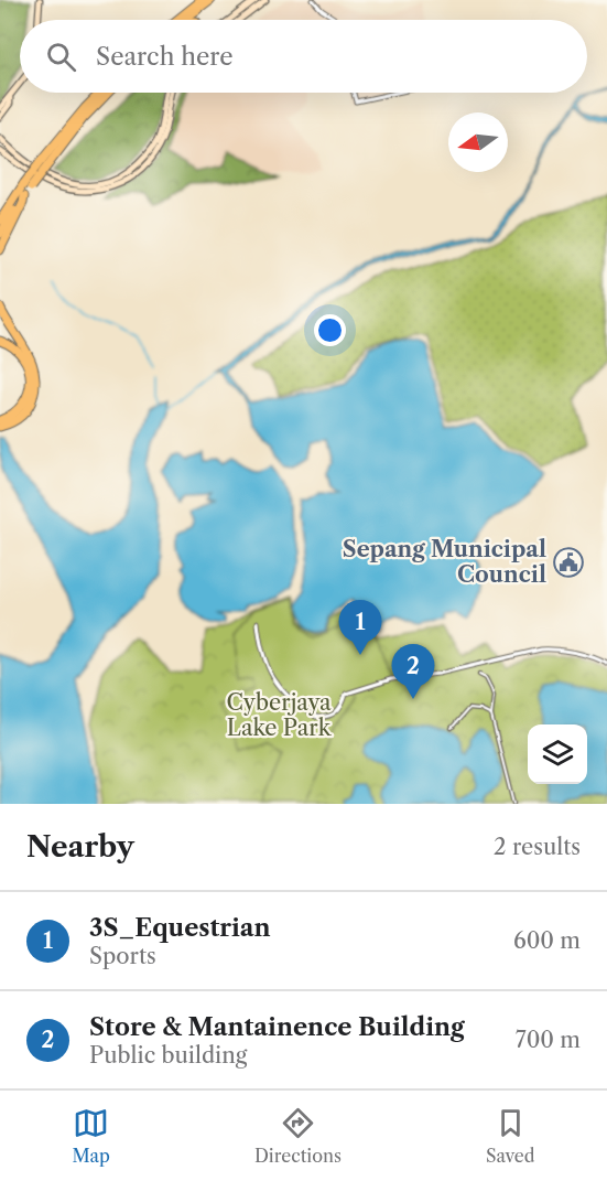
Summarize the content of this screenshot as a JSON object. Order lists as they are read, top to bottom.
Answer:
{
  "parks": ["Cyberjaya Lake Park"],
  "places": {
    "public building": ["Sepang Municipal Council"]
  },
  "north": "left",
  "page": {
    "search": "Search here",
    "pins": ["1", "2"],
    "heading": ["Nearby", "2 results"],
    "list": [
      {
        "mark": "1",
        "name": "3S_Equestrian",
        "note": "Sports",
        "value": "600 m"
      },
      {
        "mark": "2",
        "name": "Store & Mantainence Building",
        "note": "Public building",
        "value": "700 m"
      }
    ],
    "nav": ["Map", "Directions", "Saved"]
  }
}
